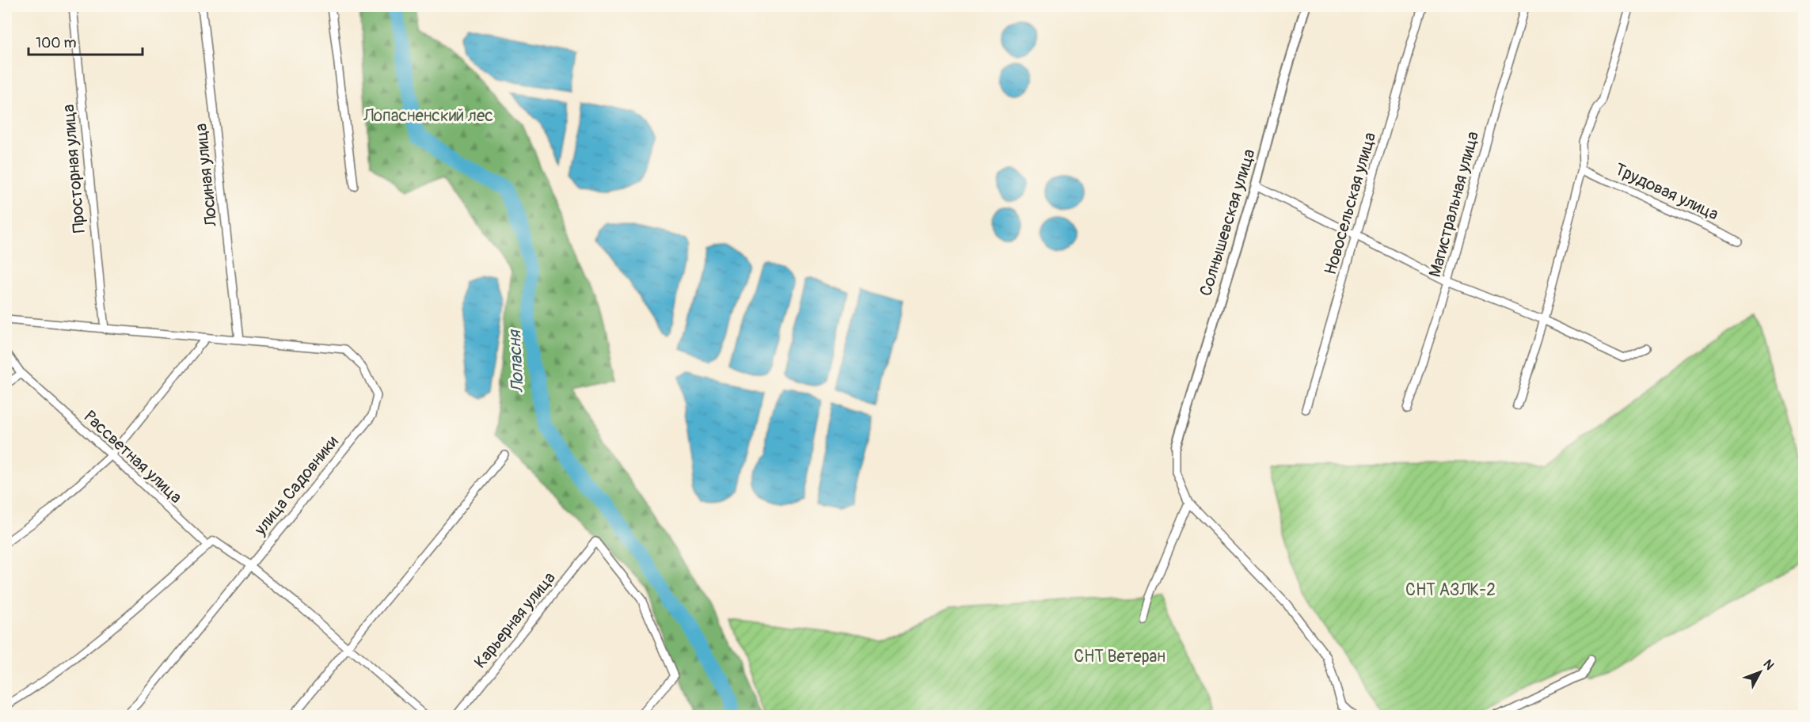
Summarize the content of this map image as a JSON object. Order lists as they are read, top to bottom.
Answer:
{
  "streets": {
    "street": [
      "Просторная улица",
      "Лосиная улица",
      "Трудовая улица",
      "Новосельская улица",
      "Магистральная улица",
      "Солнышевская улица",
      "Рассветная улица",
      "улица Садовники",
      "Карьерная улица"
    ]
  },
  "crossings": [
    ["Просторная улица", "улица Садовники"],
    ["Лосиная улица", "улица Садовники"]
  ],
  "water": ["Лопасня"],
  "parks": ["Лопасненский лес", "СНТ АЗЛК-2", "СНТ Ветеран"],
  "scale_bar": "100 m",
  "north": "top right"
}
